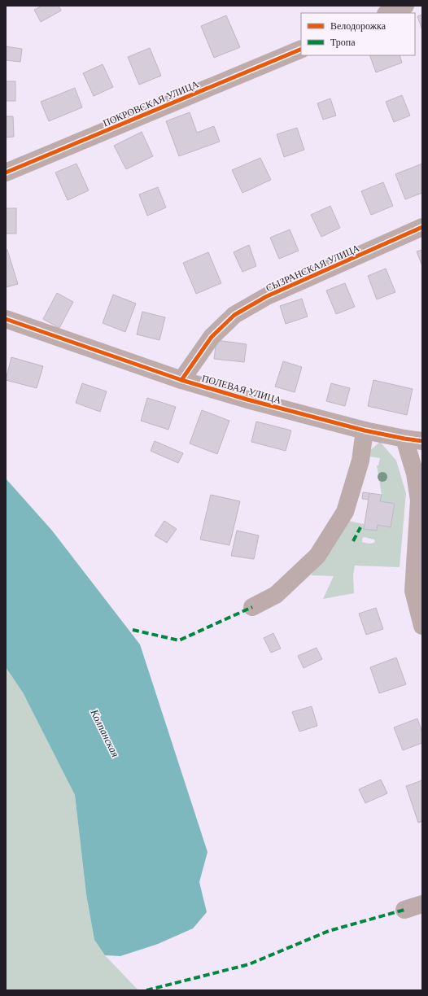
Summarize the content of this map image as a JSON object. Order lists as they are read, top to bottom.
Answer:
{
  "streets": {
    "street": ["ПОКРОВСКАЯ УЛИЦА", "СЫЗРАНСКАЯ УЛИЦА", "ПОЛЕВАЯ УЛИЦА"]
  },
  "crossings": [
    ["СЫЗРАНСКАЯ УЛИЦА", "ПОЛЕВАЯ УЛИЦА"]
  ],
  "water": ["Колпанская"],
  "legend": ["Велодорожка", "Тропа"]
}
